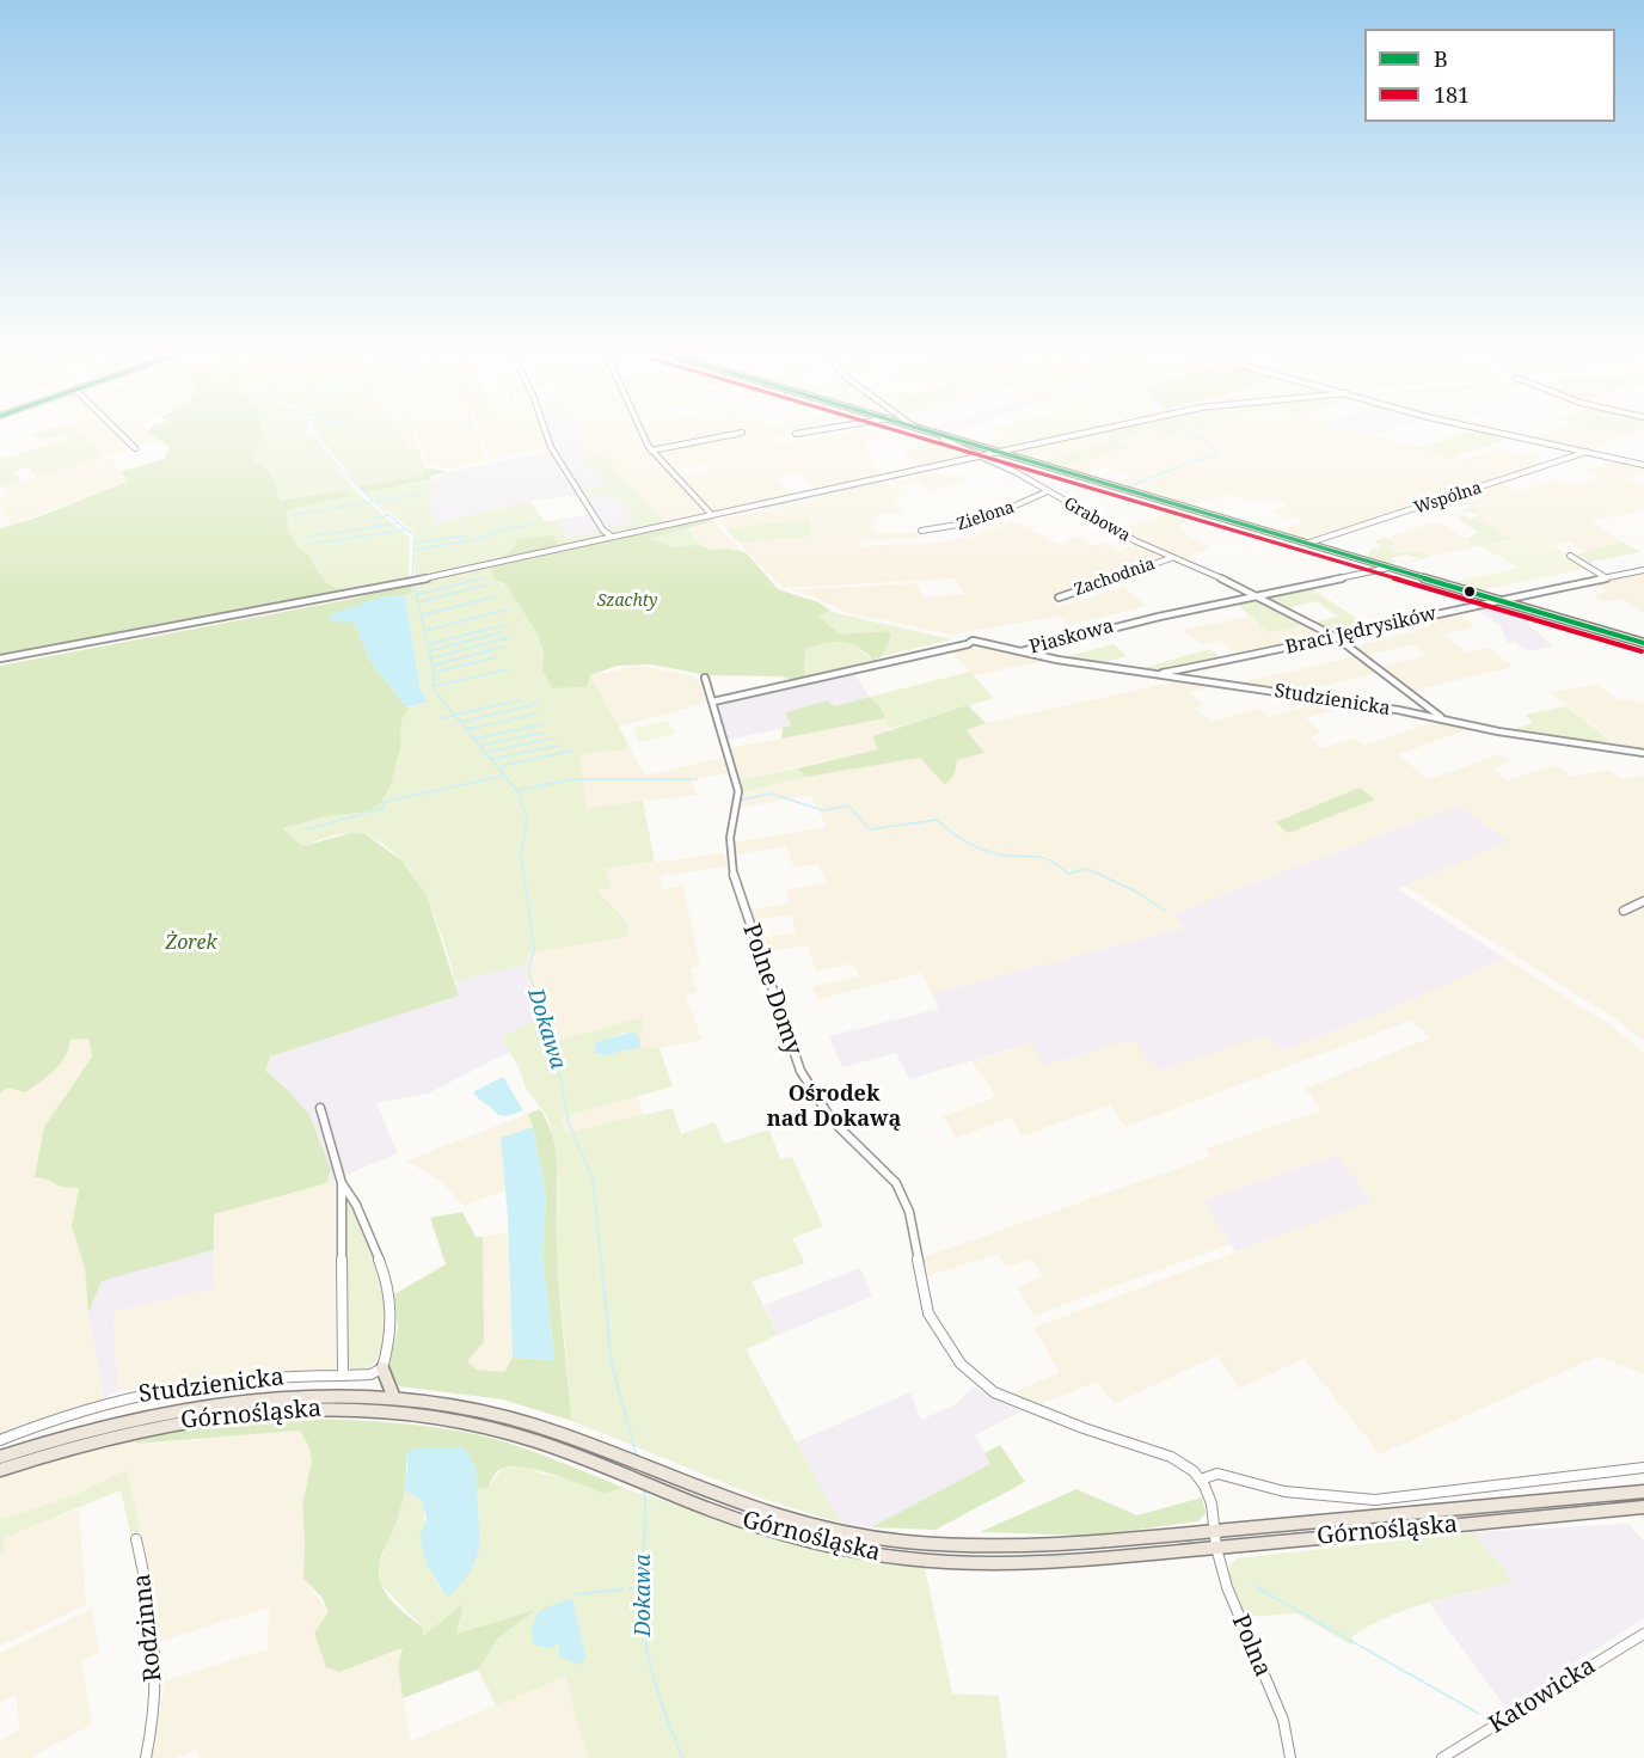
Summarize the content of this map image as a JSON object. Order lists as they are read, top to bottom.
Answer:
{
  "streets": {
    "main road": ["Górnośląska"],
    "street": [
      "Wspólna",
      "Zielona",
      "Grabowa",
      "Zachodnia",
      "Braci Jędrysików",
      "Piaskowa",
      "Studzienicka",
      "Polne Domy",
      "Rodzinna",
      "Polna",
      "Katowicka"
    ]
  },
  "crossings": [
    ["Zielona", "Grabowa"],
    ["Grabowa", "Zachodnia"],
    ["Grabowa", "Braci Jędrysików"],
    ["Grabowa", "Piaskowa"],
    ["Grabowa", "Studzienicka"],
    ["Braci Jędrysików", "Studzienicka"],
    ["Piaskowa", "Studzienicka"],
    ["Piaskowa", "Polne Domy"],
    ["Górnośląska", "Polna"]
  ],
  "districts": ["Ośrodek nad Dokawą"],
  "water": ["Dokawa"],
  "parks": ["Szachty", "Żorek"],
  "lines": ["transit line B", "transit line 181"],
  "legend": ["B", "181"]
}
